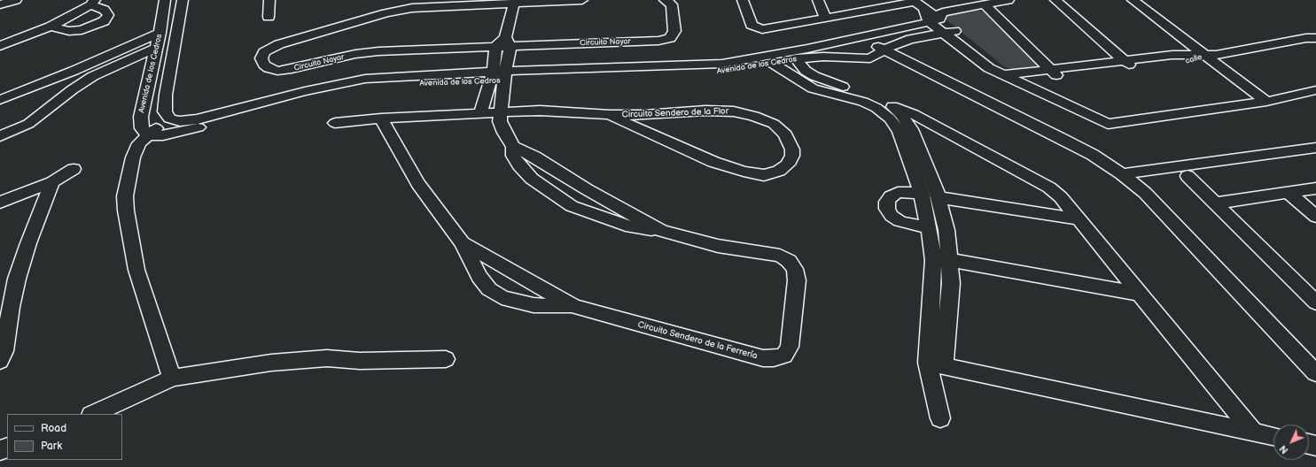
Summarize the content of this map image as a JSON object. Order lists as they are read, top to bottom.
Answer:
{
  "streets": {
    "street": [
      "Circuito Nayar",
      "calle",
      "Avenida de los Cedros",
      "Circuito Sendero de la Flor",
      "Circuito Sendero de la Ferrería"
    ]
  },
  "crossings": [
    ["Circuito Nayar", "Circuito Sendero de la Ferrería"],
    ["calle", "Avenida de los Cedros"],
    ["Avenida de los Cedros", "Circuito Sendero de la Ferrería"],
    ["Circuito Sendero de la Flor", "Circuito Sendero de la Ferrería"]
  ],
  "legend": ["Road", "Park"],
  "north": "bottom left"
}
